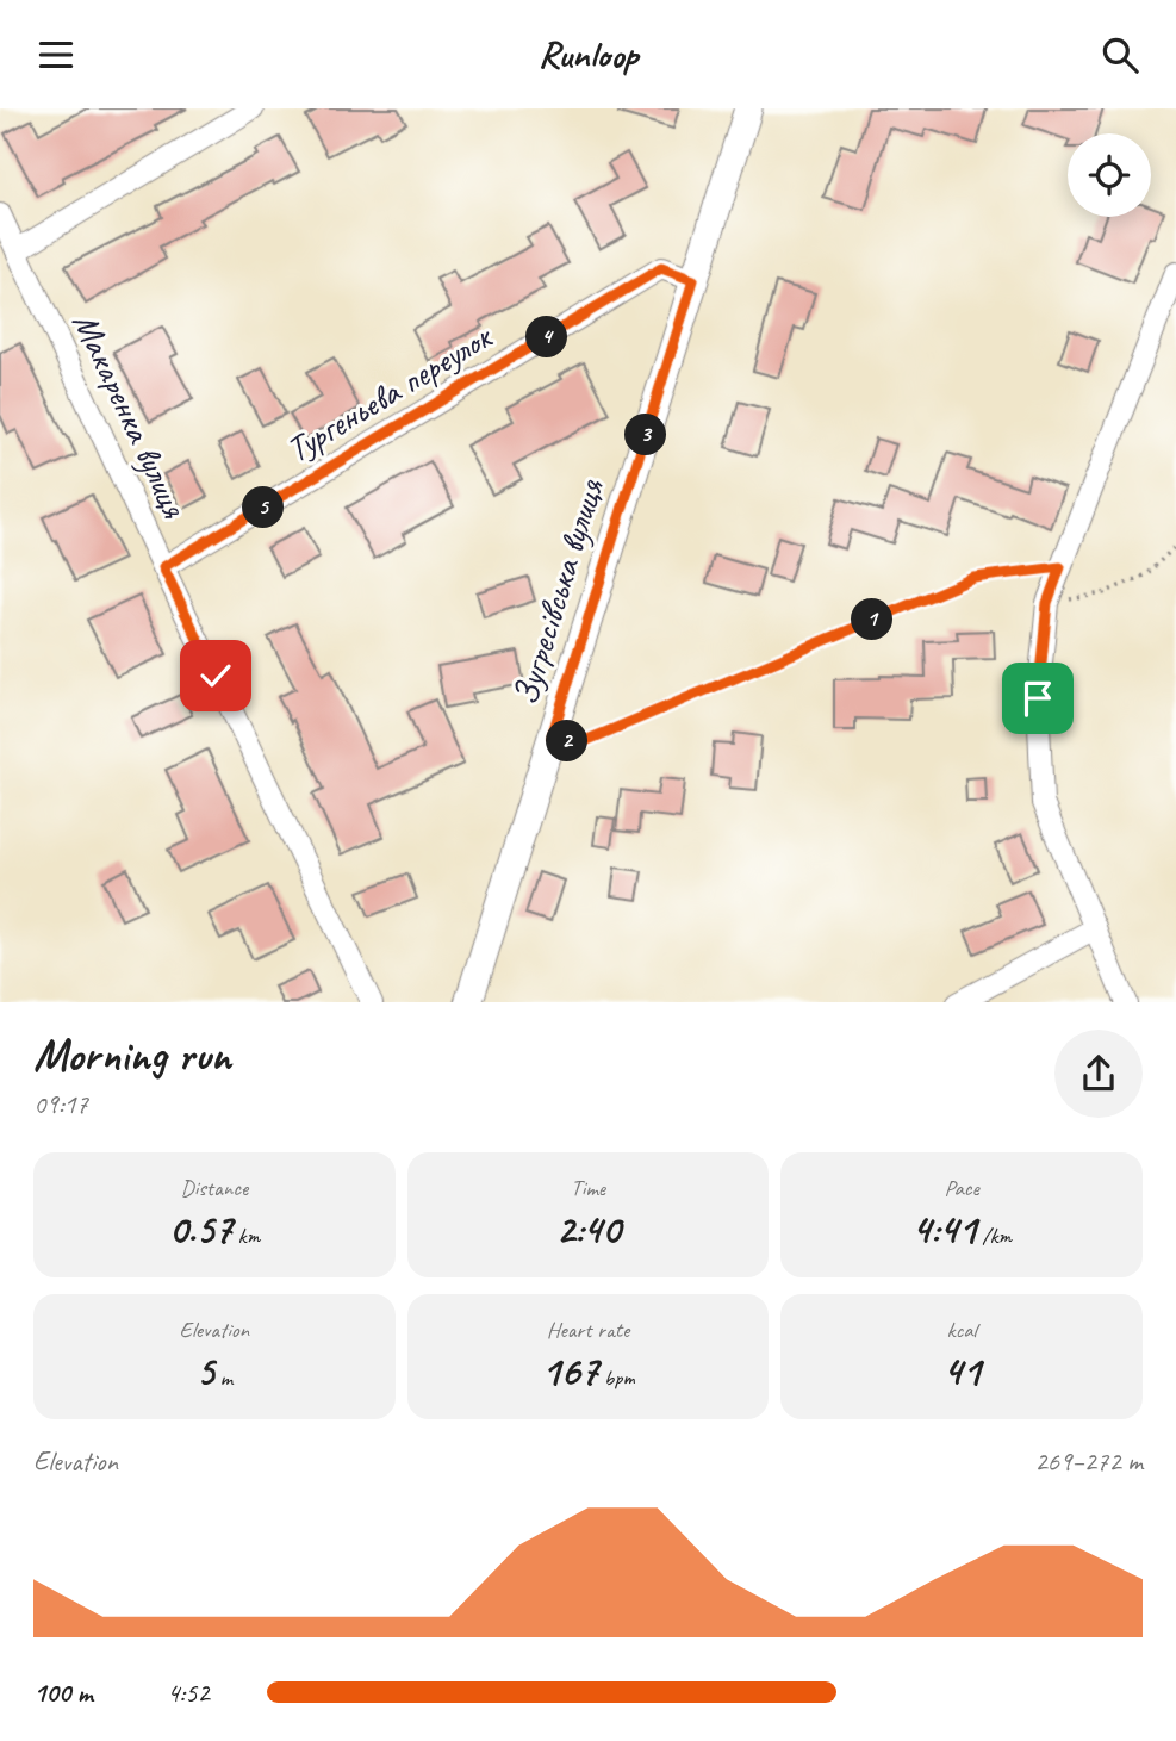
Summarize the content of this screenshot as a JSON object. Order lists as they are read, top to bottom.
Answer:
{
  "streets": {
    "street": ["Тургеньева переулок", "Макаренка вулиця", "Зугресівська вулиця"]
  },
  "crossings": [
    ["Тургеньева переулок", "Макаренка вулиця"],
    ["Тургеньева переулок", "Зугресівська вулиця"]
  ],
  "page": {
    "header": "Runloop",
    "pins": [
      "4",
      "3",
      "5",
      "1",
      "2"
    ],
    "heading": ["Morning run", "09:17"],
    "stats": [
      ["Distance", "0.57 km"],
      ["Time", "2:40"],
      ["Pace", "4:41 /km"],
      ["Elevation", "5 m"],
      ["Heart rate", "167 bpm"],
      ["kcal", "41"]
    ],
    "chart": ["Elevation", "269–272 m"],
    "list": [
      {
        "name": "100 m",
        "note": "4:52"
      }
    ]
  }
}
